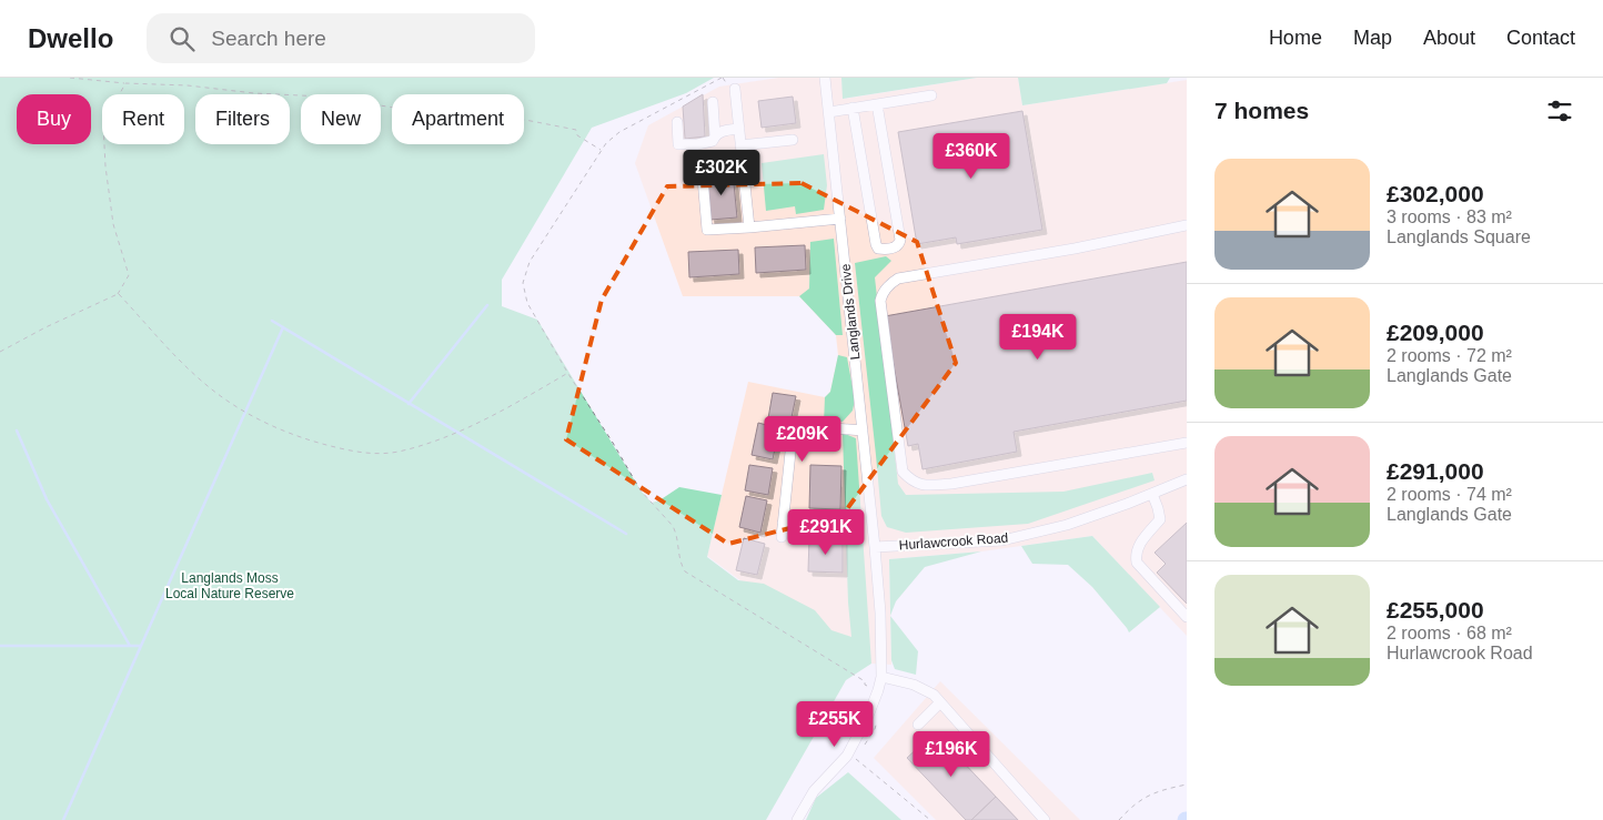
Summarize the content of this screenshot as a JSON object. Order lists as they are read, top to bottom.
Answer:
{
  "streets": {
    "street": ["Langlands Drive", "Hurlawcrook Road"]
  },
  "crossings": [
    ["Langlands Drive", "Hurlawcrook Road"]
  ],
  "parks": ["Langlands Moss Local Nature Reserve"],
  "page": {
    "header": "Dwello",
    "search": "Search here",
    "nav": [
      "Home",
      "Map",
      "About",
      "Contact"
    ],
    "heading": "7 homes",
    "chip": [
      "Buy",
      "Rent",
      "Filters",
      "New",
      "Apartment"
    ],
    "price": [
      "£360K",
      "£302K",
      "£194K",
      "£209K",
      "£291K",
      "£255K",
      "£196K"
    ],
    "list": [
      {
        "name": "£302,000",
        "note": "3 rooms · 83 m² · Langlands Square"
      },
      {
        "name": "£209,000",
        "note": "2 rooms · 72 m² · Langlands Gate"
      },
      {
        "name": "£291,000",
        "note": "2 rooms · 74 m² · Langlands Gate"
      },
      {
        "name": "£255,000",
        "note": "2 rooms · 68 m² · Hurlawcrook Road"
      }
    ]
  }
}
